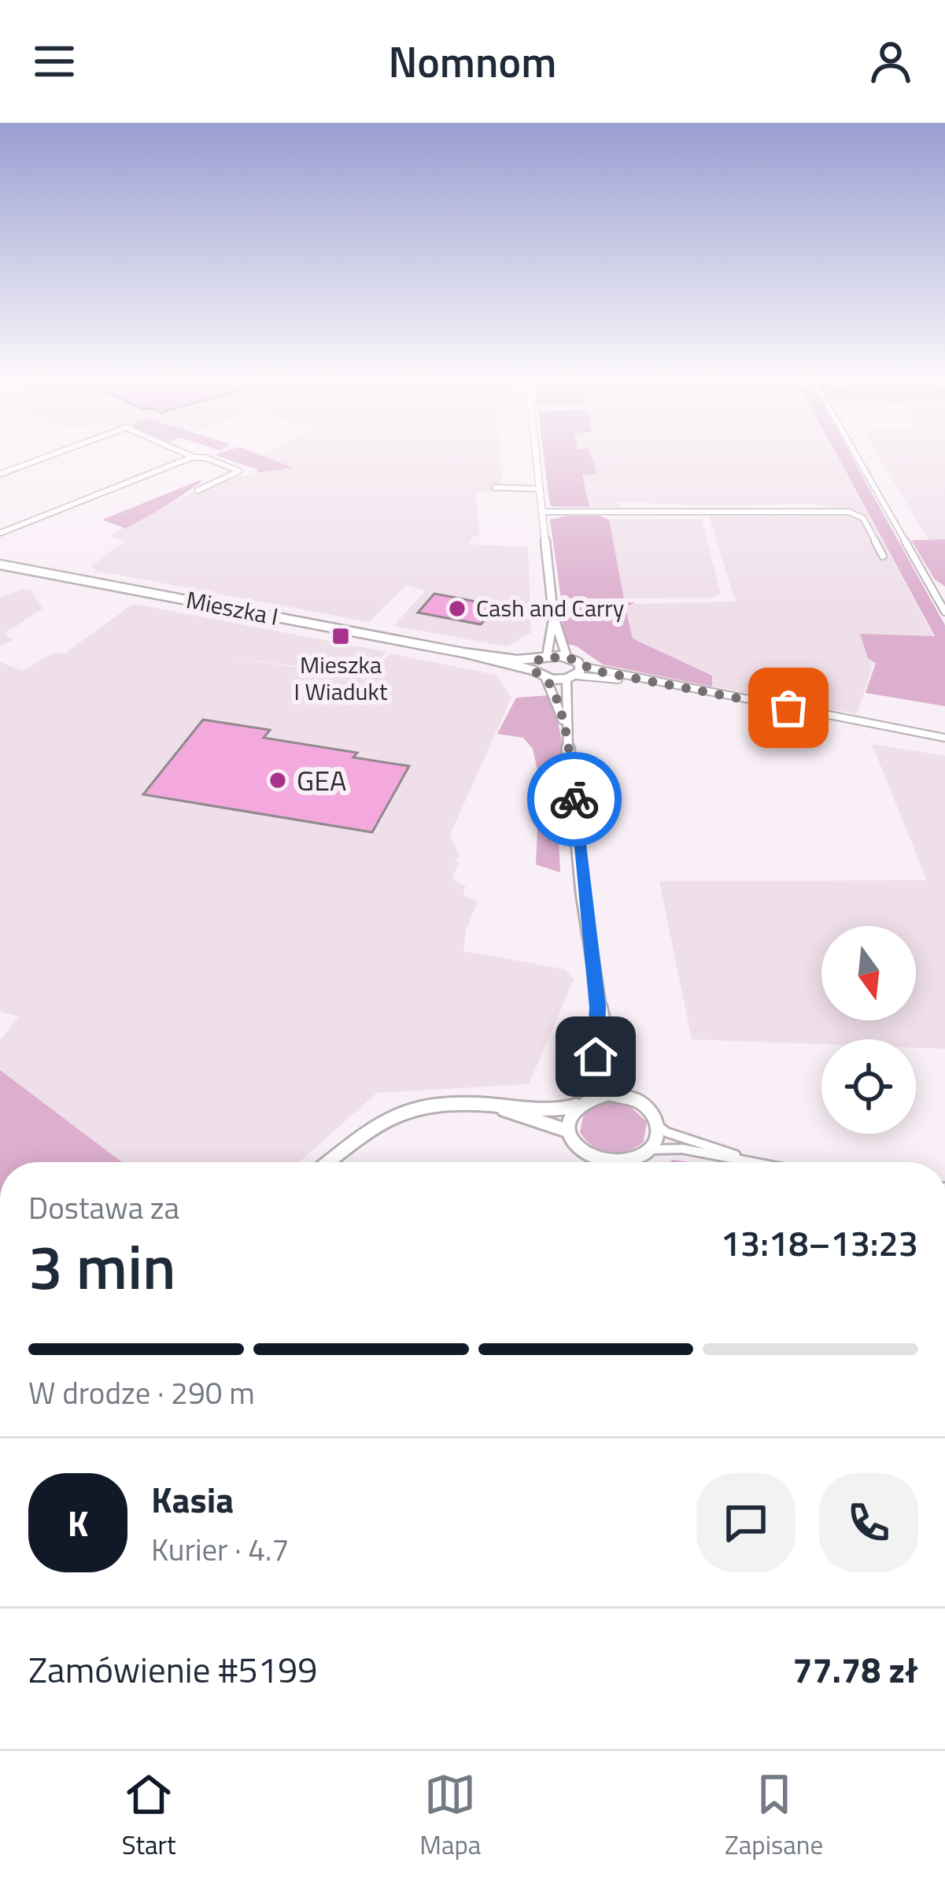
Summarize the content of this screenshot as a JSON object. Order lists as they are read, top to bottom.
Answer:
{
  "streets": {
    "main road": ["Mieszka I"]
  },
  "places": {
    "other": ["Cash and Carry", "GEA"],
    "transit": ["Mieszka I Wiadukt"]
  },
  "north": "bottom",
  "page": {
    "header": "Nomnom",
    "heading": ["3 min", "Dostawa za", "13:18–13:23"],
    "panel": [
      "Kasia",
      "Kurier · 4.7",
      "Zamówienie #5199",
      "77.78 zł"
    ],
    "bar": "W drodze · 290 m",
    "round": "K",
    "tabs": ["Start", "Mapa", "Zapisane"]
  }
}
